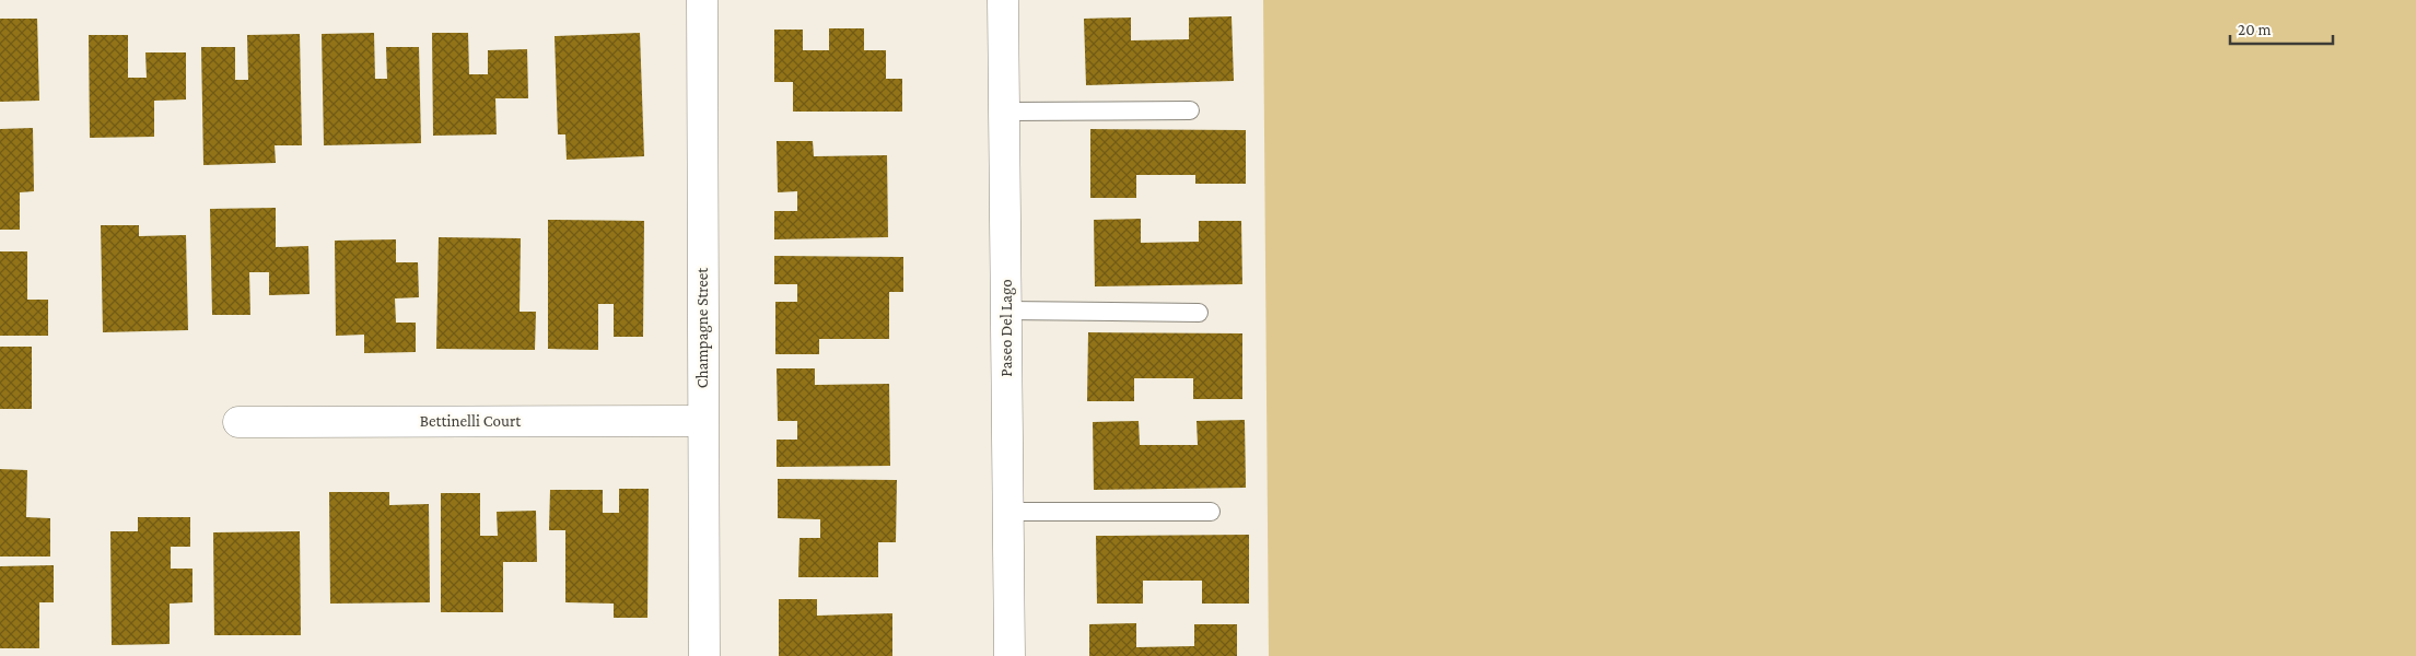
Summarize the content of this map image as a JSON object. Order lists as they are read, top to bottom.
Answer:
{
  "streets": {
    "street": ["Champagne Street", "Paseo Del Lago", "Bettinelli Court"]
  },
  "crossings": [
    ["Champagne Street", "Bettinelli Court"]
  ],
  "scale_bar": "20 m"
}
